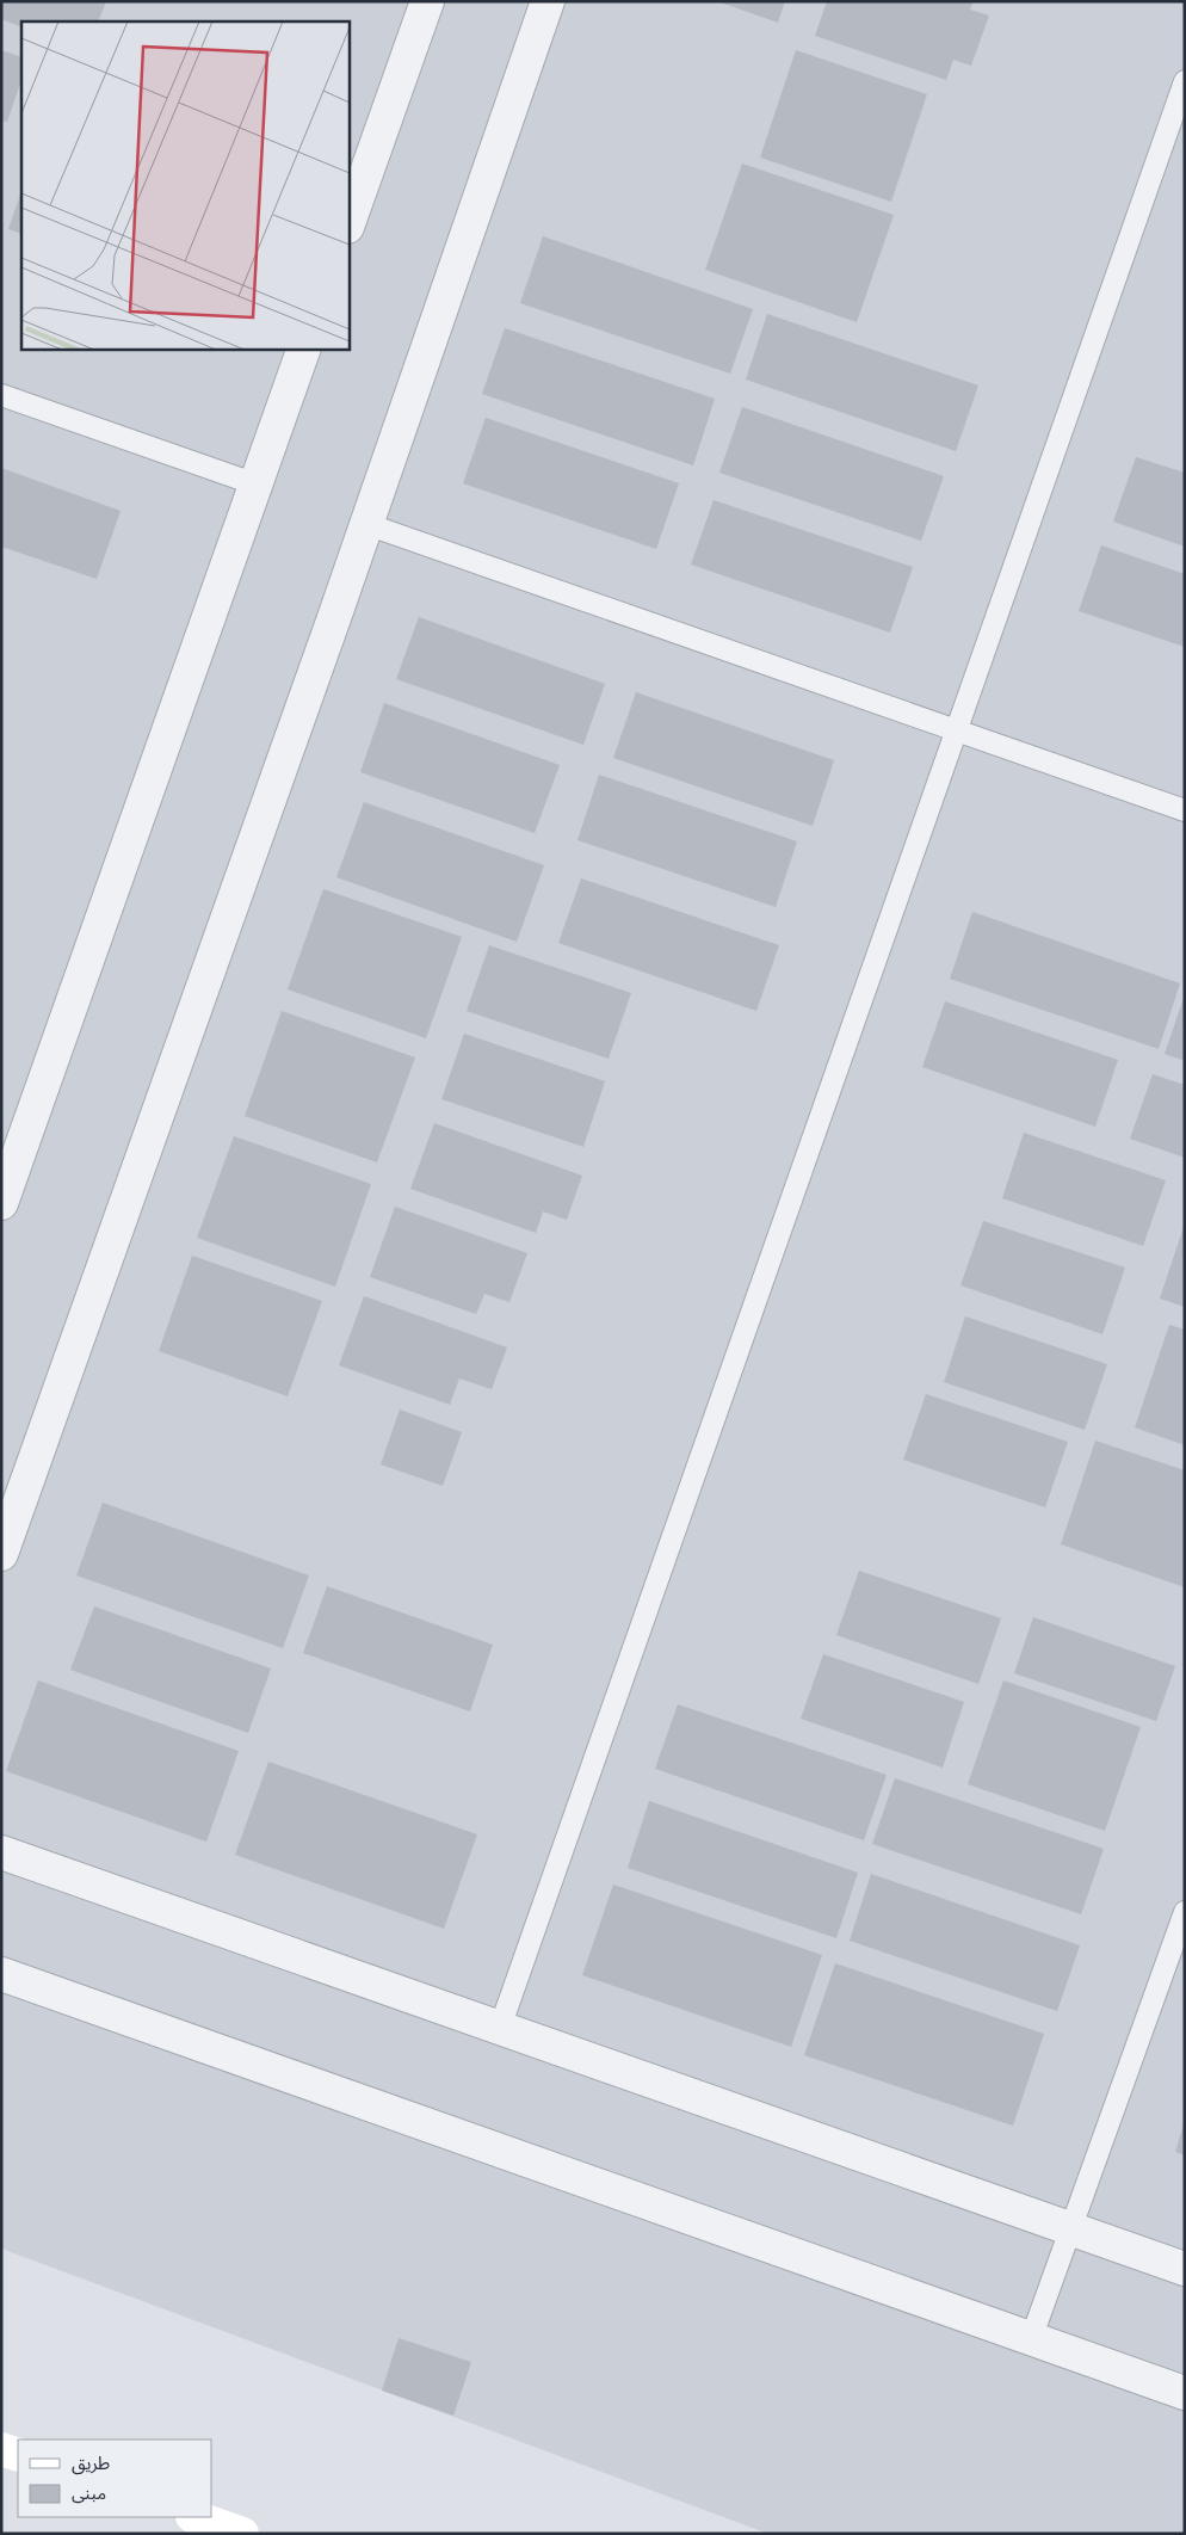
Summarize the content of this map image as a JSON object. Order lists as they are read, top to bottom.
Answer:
{
  "legend": ["طريق", "مبنى"]
}
